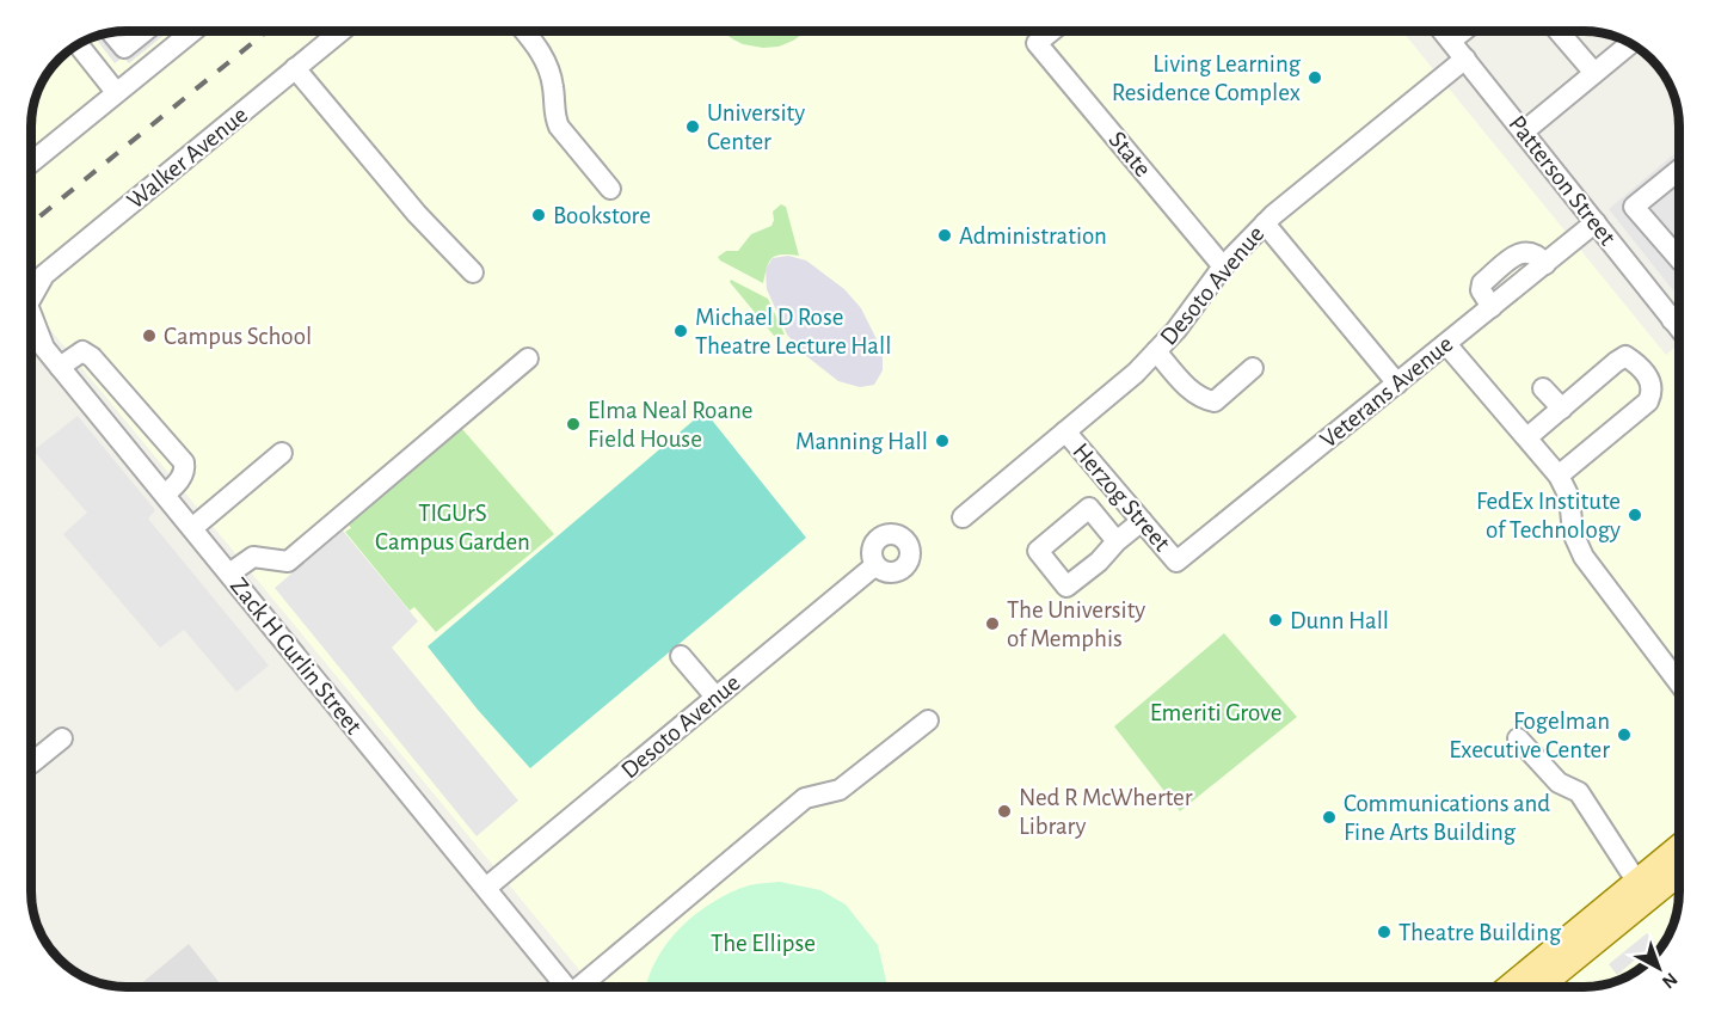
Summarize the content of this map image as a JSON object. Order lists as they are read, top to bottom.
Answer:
{
  "streets": {
    "street": [
      "State",
      "Walker Avenue",
      "Patterson Street",
      "Desoto Avenue",
      "Veterans Avenue",
      "Herzog Street",
      "Zack H Curlin Street"
    ]
  },
  "crossings": [
    ["State", "Desoto Avenue"],
    ["Patterson Street", "Desoto Avenue"],
    ["Patterson Street", "Veterans Avenue"],
    ["Desoto Avenue", "Herzog Street"],
    ["Desoto Avenue", "Zack H Curlin Street"],
    ["Veterans Avenue", "Herzog Street"]
  ],
  "parks": ["TIGUrS Campus Garden", "Emeriti Grove", "The Ellipse"],
  "places": [
    "Living Learning Residence Complex",
    "University Center",
    "Bookstore",
    "Administration",
    "Michael D Rose Theatre Lecture Hall",
    "Campus School",
    "Elma Neal Roane Field House",
    "Manning Hall",
    "FedEx Institute of Technology",
    "Dunn Hall",
    "The University of Memphis",
    "Fogelman Executive Center",
    "Ned R McWherter Library",
    "Communications and Fine Arts Building",
    "Theatre Building"
  ],
  "north": "bottom right"
}
